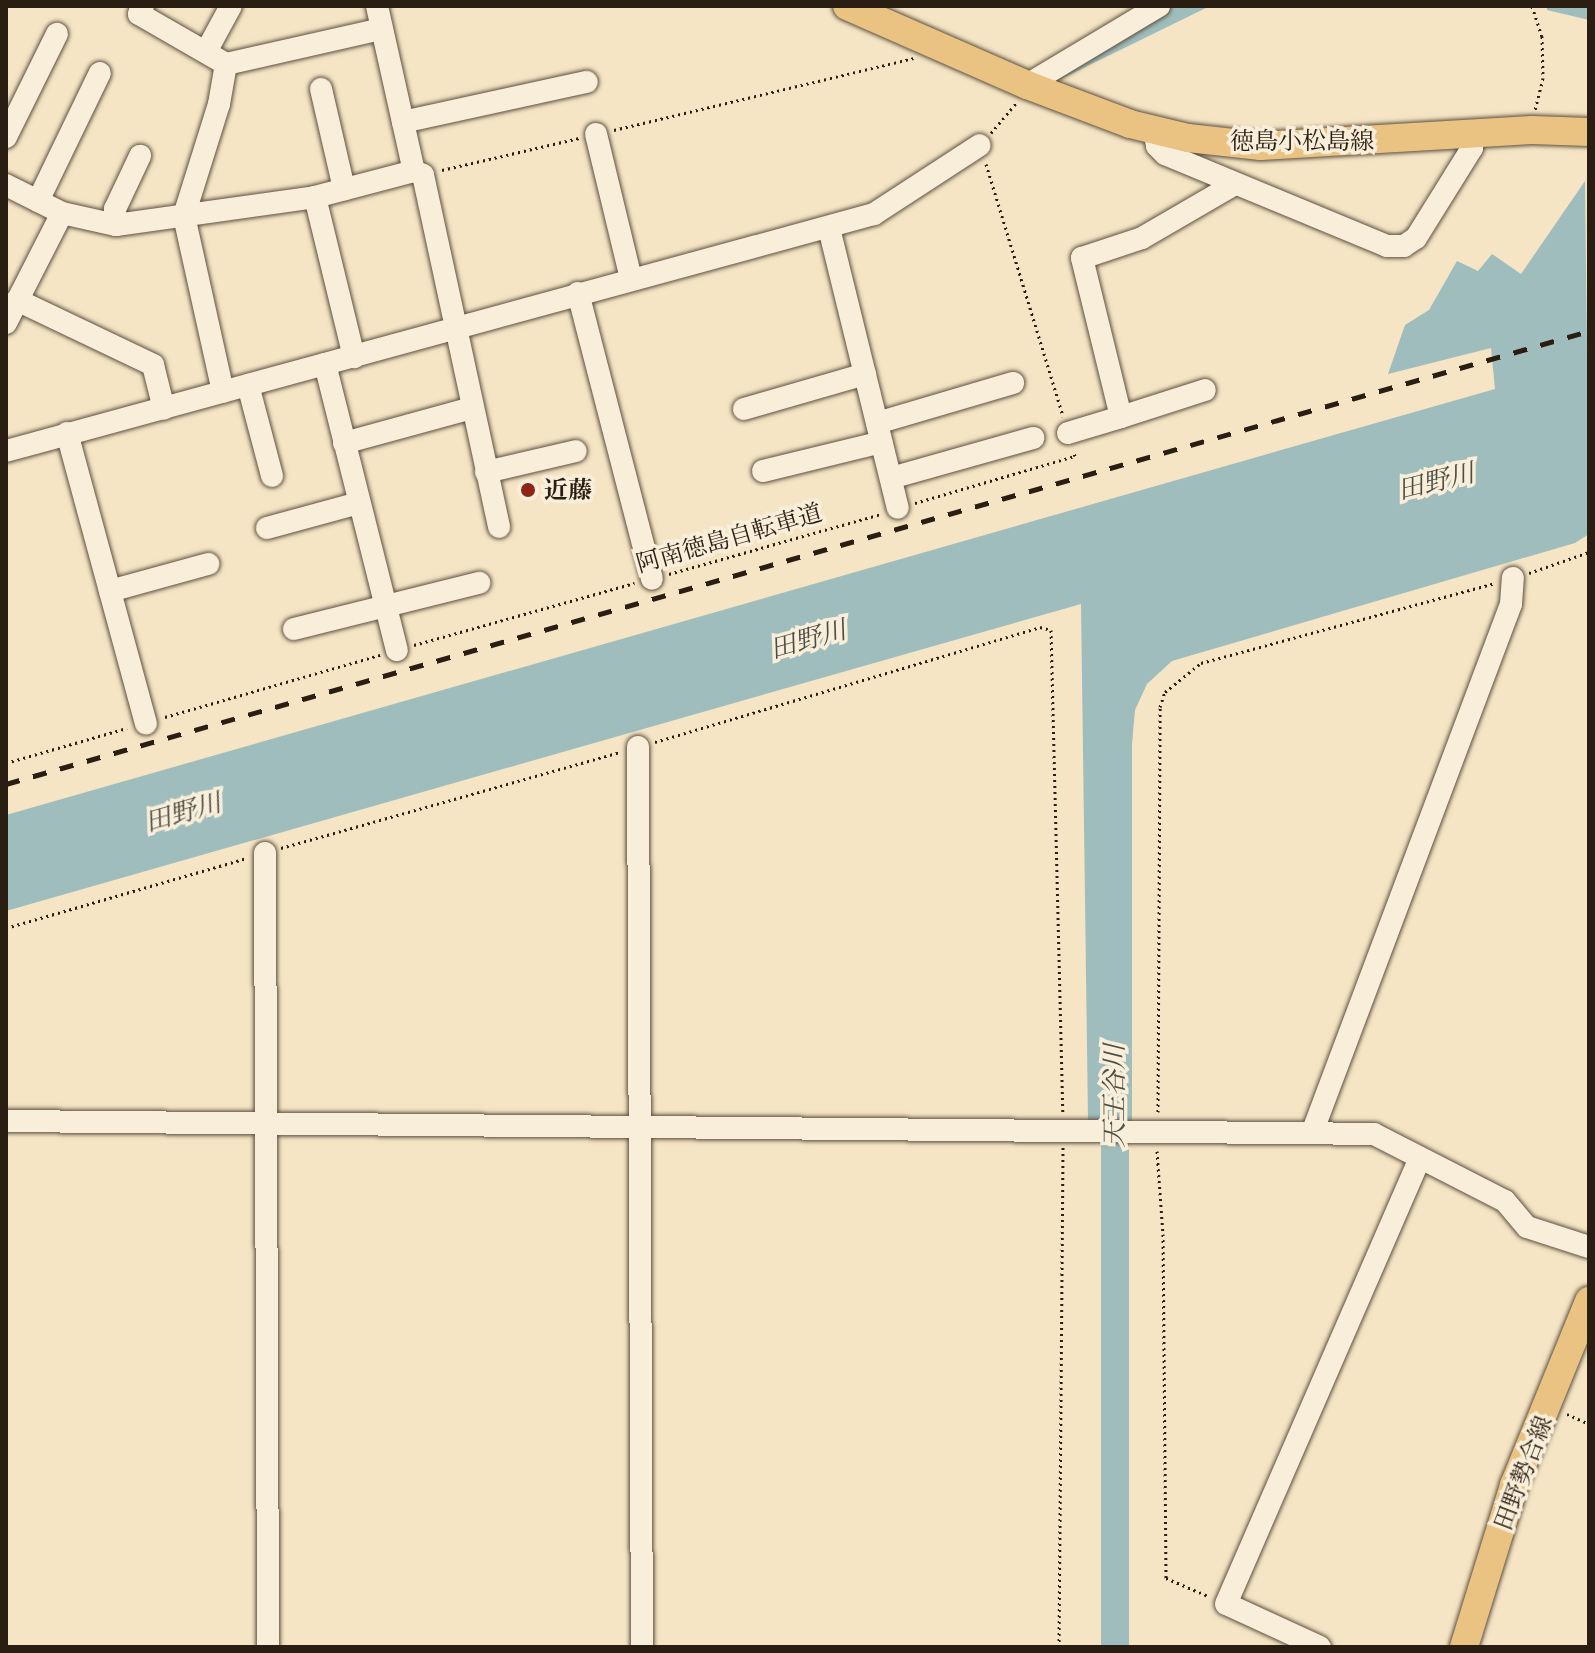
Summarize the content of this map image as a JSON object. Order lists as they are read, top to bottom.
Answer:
{
  "streets": {
    "main road": ["徳島小松島線", "田野勢合線"],
    "path": ["阿南徳島自転車道"]
  },
  "water": ["田野川", "天王谷川"],
  "places": ["近藤"]
}
